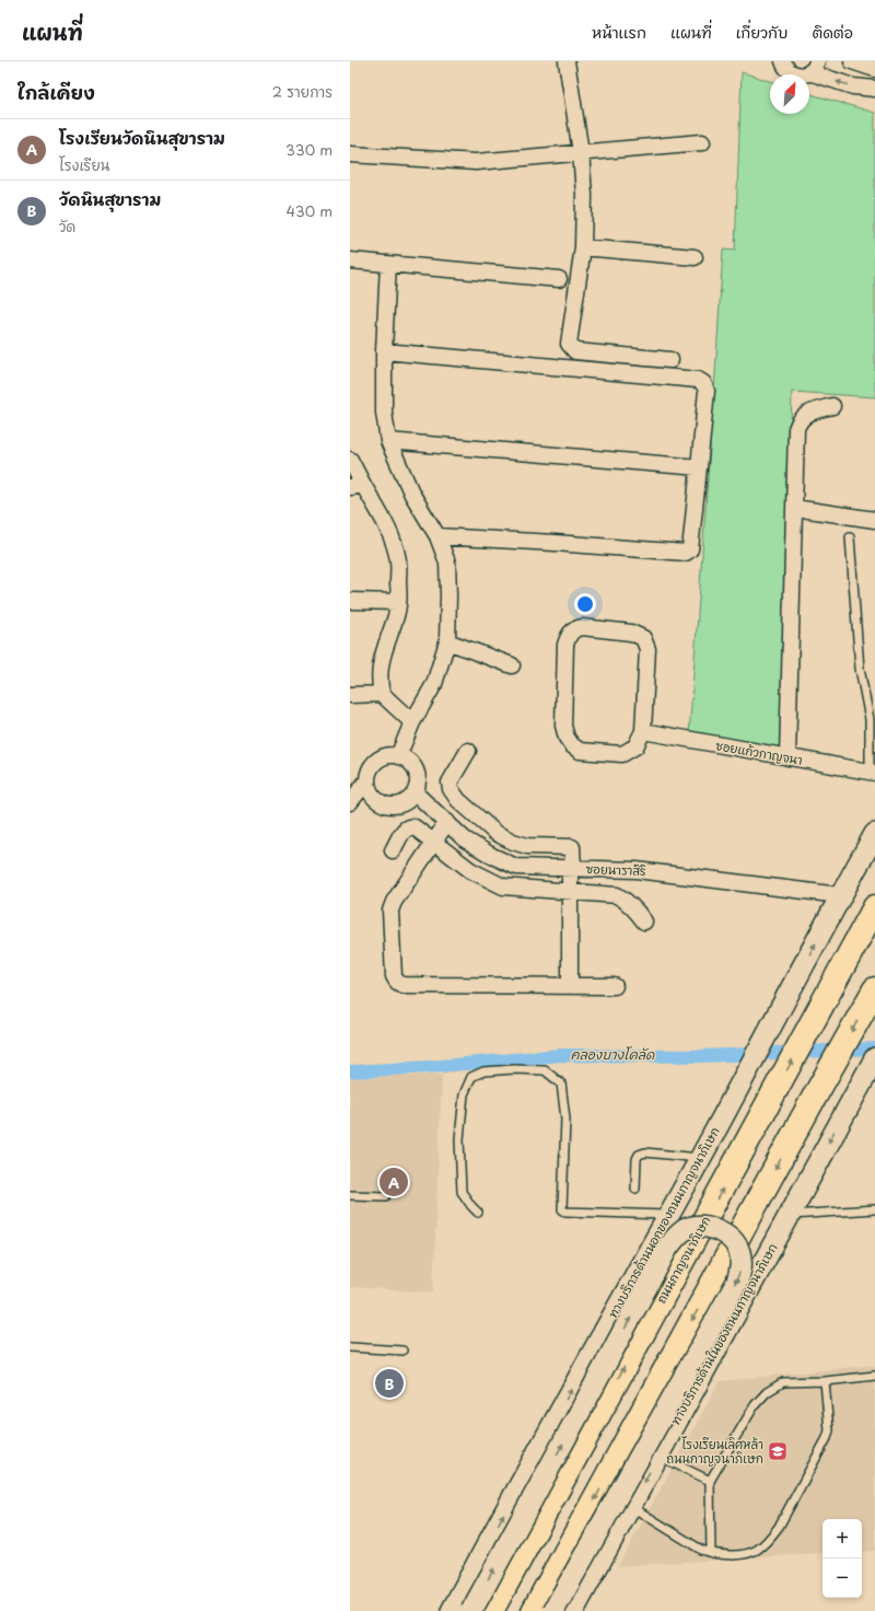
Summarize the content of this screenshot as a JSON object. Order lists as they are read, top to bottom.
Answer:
{
  "streets": {
    "highway": ["ถนนกาญจนาภิเษก"],
    "main road": ["ทางบริการด้านนอกของถนนกาญจนาภิเษก", "ทางบริการด้านในของถนนกาญจนาภิเษก"],
    "street": ["ซอยแก้วกาญจนา", "ซอยนาราสิริ"]
  },
  "crossings": [
    ["ซอยนาราสิริ", "ทางบริการด้านนอกของถนนกาญจนาภิเษก"]
  ],
  "one_way": ["ทางบริการด้านนอกของถนนกาญจนาภิเษก", "ทางบริการด้านในของถนนกาญจนาภิเษก"],
  "water": ["คลองบางโคลัด"],
  "places": {
    "school or university": ["โรงเรียนเลิศหล้า ถนนกาญจนาภิเษก"]
  },
  "north": "top right",
  "page": {
    "header": "แผนที่",
    "nav": [
      "หน้าแรก",
      "แผนที่",
      "เกี่ยวกับ",
      "ติดต่อ"
    ],
    "heading": ["ใกล้เคียง", "2 รายการ"],
    "list": [
      {
        "mark": "A",
        "name": "โรงเรียนวัดนินสุขาราม",
        "note": "โรงเรียน",
        "value": "330 m"
      },
      {
        "mark": "B",
        "name": "วัดนินสุขาราม",
        "note": "วัด",
        "value": "430 m"
      }
    ],
    "pins": ["A", "B"],
    "map_buttons": ["+", "−"]
  }
}
